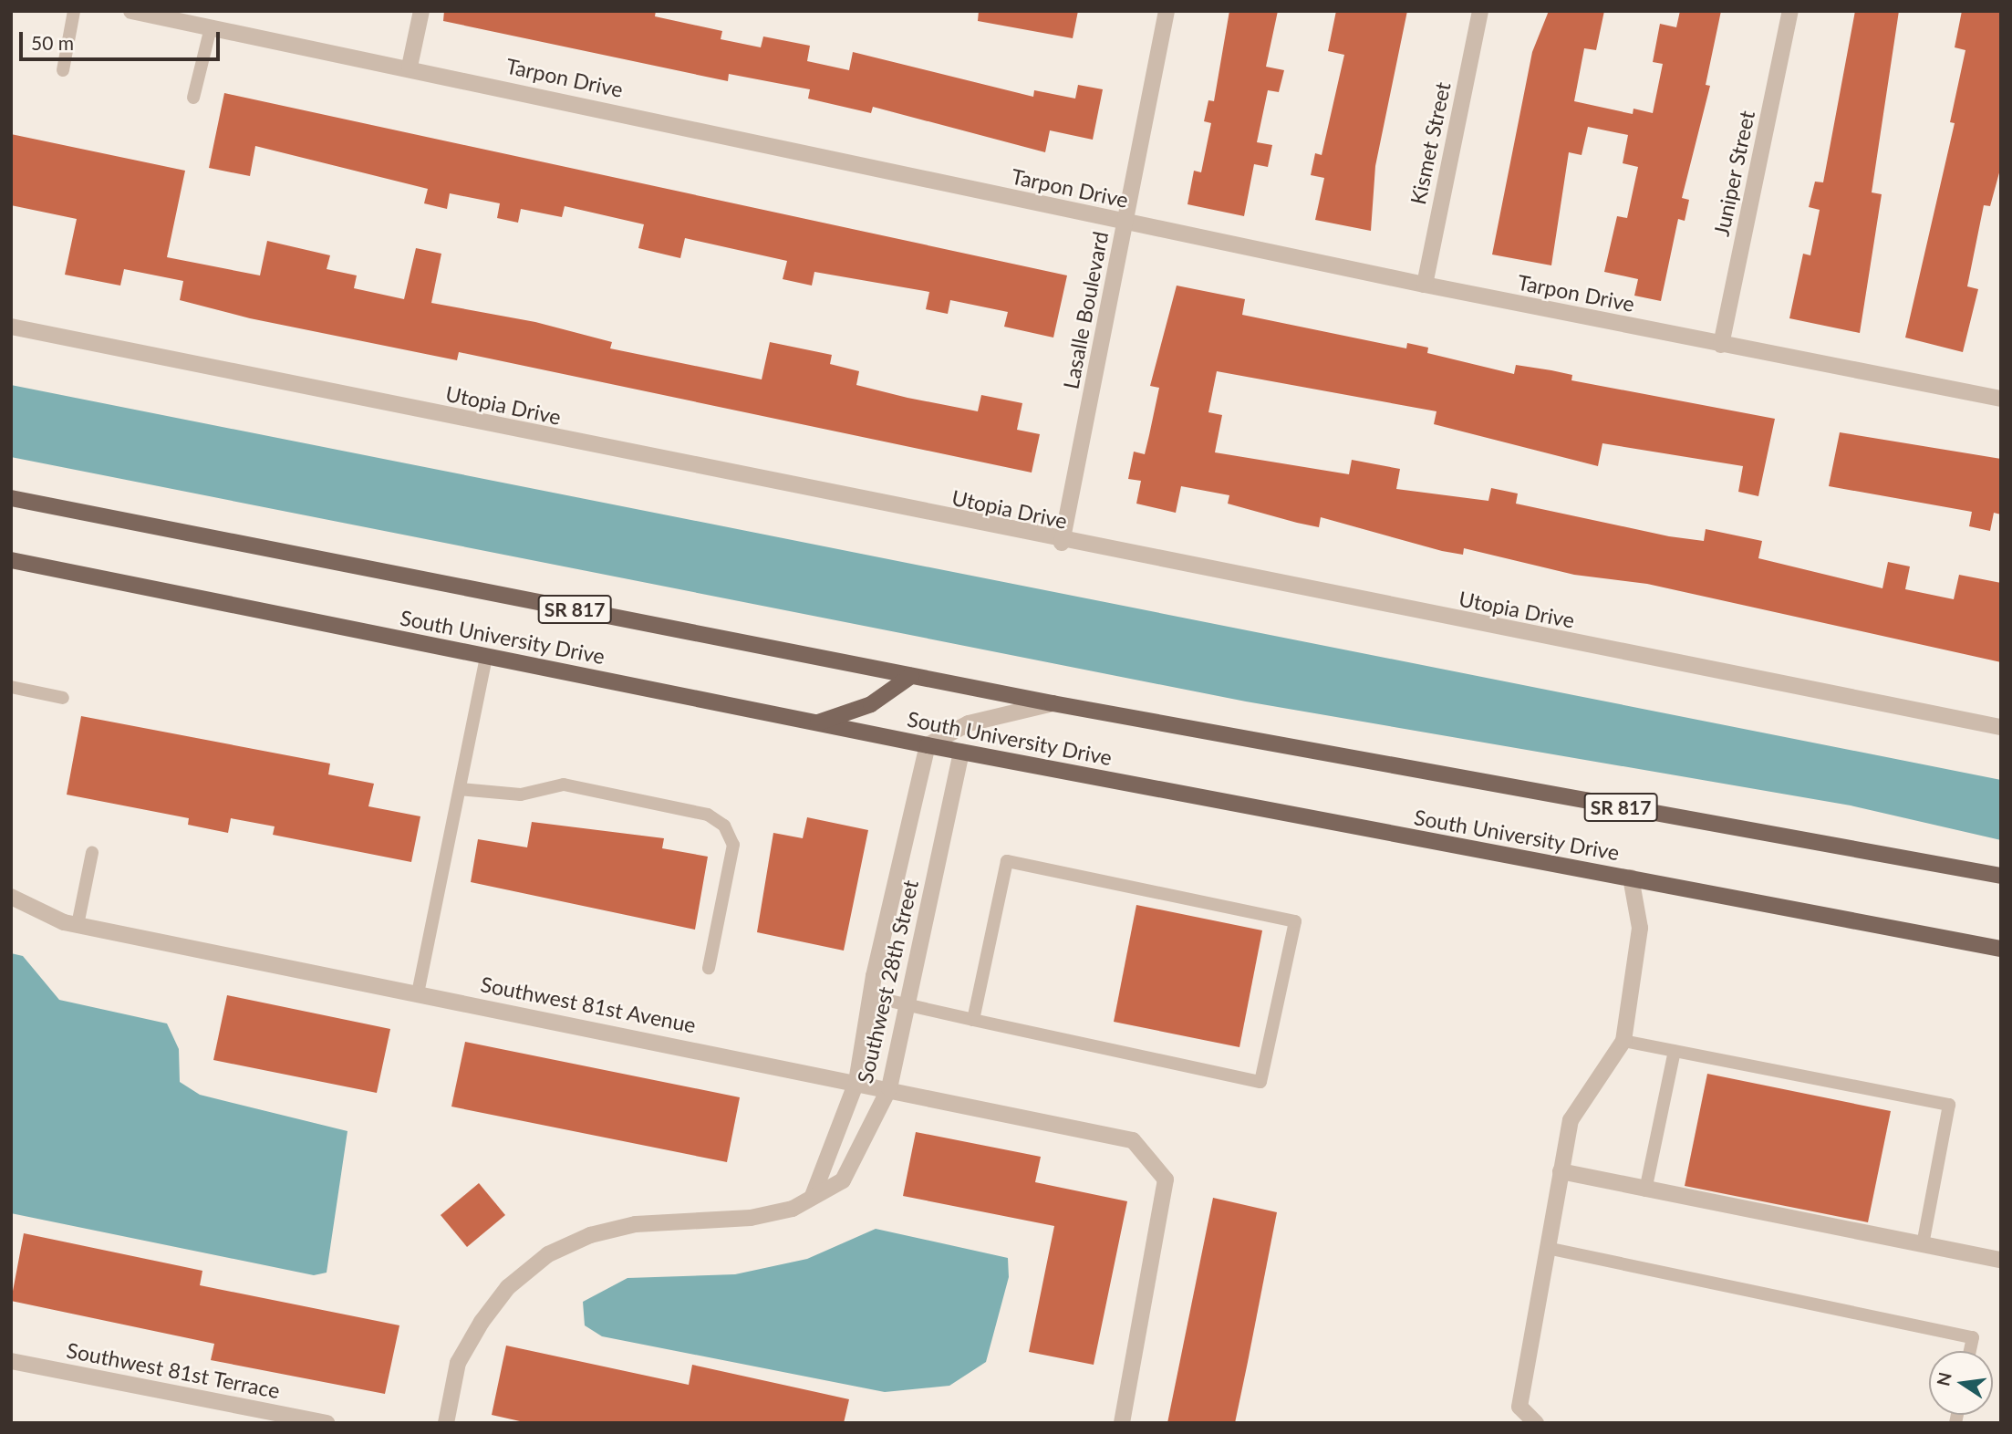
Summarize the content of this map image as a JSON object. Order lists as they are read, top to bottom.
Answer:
{
  "streets": {
    "main road": ["SR 817", "South University Drive"],
    "street": [
      "Tarpon Drive",
      "Kismet Street",
      "Juniper Street",
      "Lasalle Boulevard",
      "Utopia Drive",
      "Southwest 28th Street",
      "Southwest 81st Avenue",
      "Southwest 81st Terrace"
    ]
  },
  "crossings": [
    ["Tarpon Drive", "Kismet Street"],
    ["Tarpon Drive", "Juniper Street"],
    ["Tarpon Drive", "Lasalle Boulevard"],
    ["Lasalle Boulevard", "Utopia Drive"],
    ["South University Drive", "Southwest 28th Street"],
    ["Southwest 28th Street", "Southwest 81st Avenue"]
  ],
  "scale_bar": "50 m",
  "north": "left"
}
